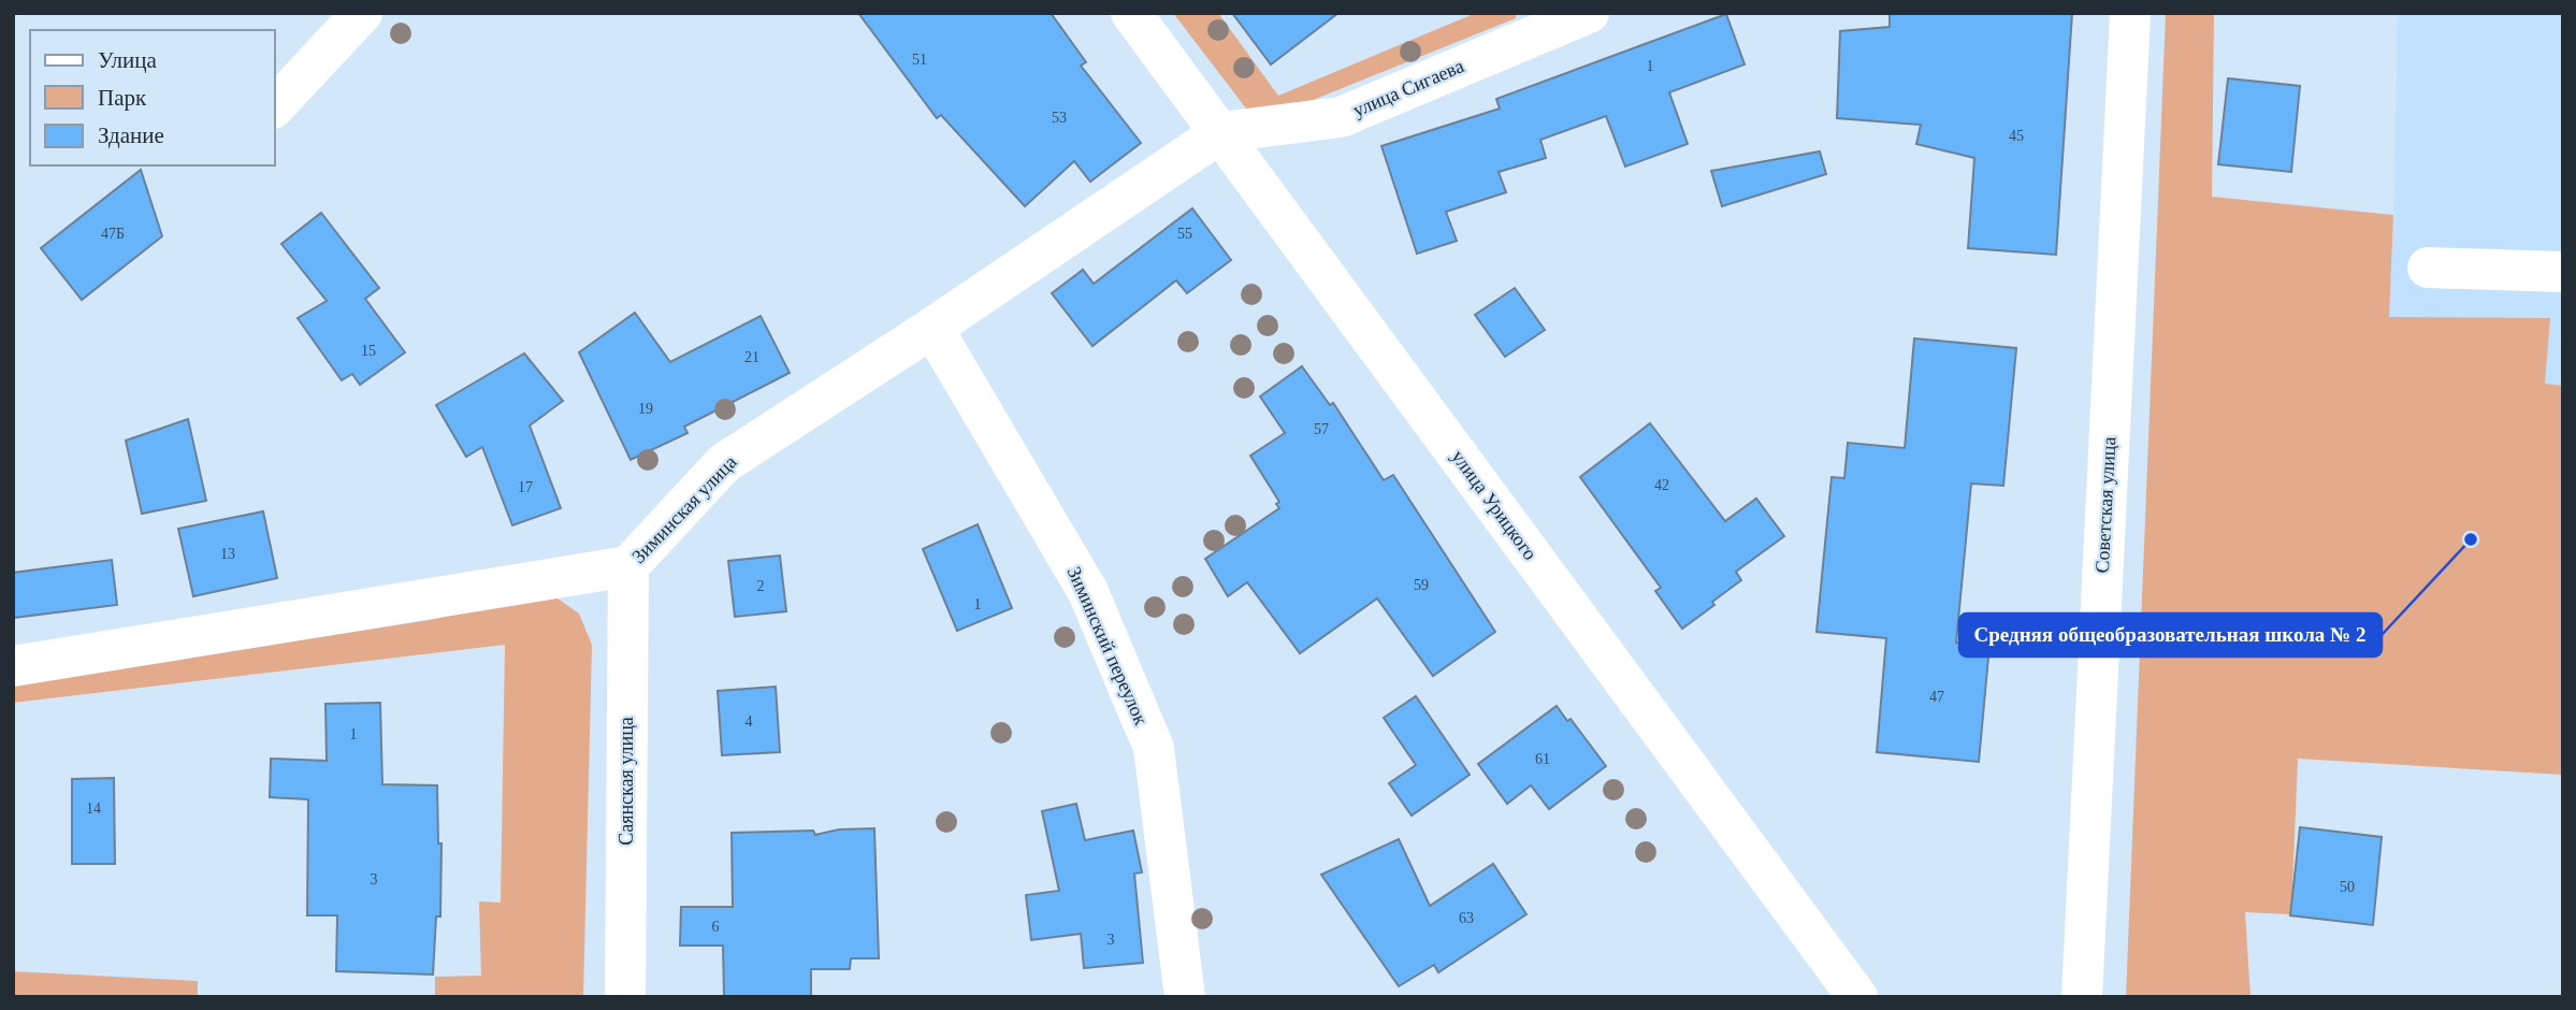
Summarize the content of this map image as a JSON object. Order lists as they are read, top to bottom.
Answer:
{
  "streets": {
    "street": [
      "улица Сигаева",
      "улица Урицкого",
      "Советская улица",
      "Зиминская улица",
      "Зиминский переулок",
      "Саянская улица"
    ]
  },
  "crossings": [
    ["улица Сигаева", "улица Урицкого"],
    ["улица Сигаева", "Зиминская улица"],
    ["улица Урицкого", "Зиминская улица"],
    ["Зиминская улица", "Зиминский переулок"],
    ["Зиминская улица", "Саянская улица"]
  ],
  "places": ["Средняя общеобразовательная школа № 2"],
  "house_numbers": [
    "51",
    "1",
    "53",
    "45",
    "47Б",
    "55",
    "15",
    "21",
    "19",
    "57",
    "42",
    "17",
    "13",
    "59",
    "2",
    "1",
    "47",
    "4",
    "1",
    "61",
    "14",
    "3",
    "50",
    "63",
    "6",
    "3"
  ],
  "legend": ["Улица", "Парк", "Здание"]
}
